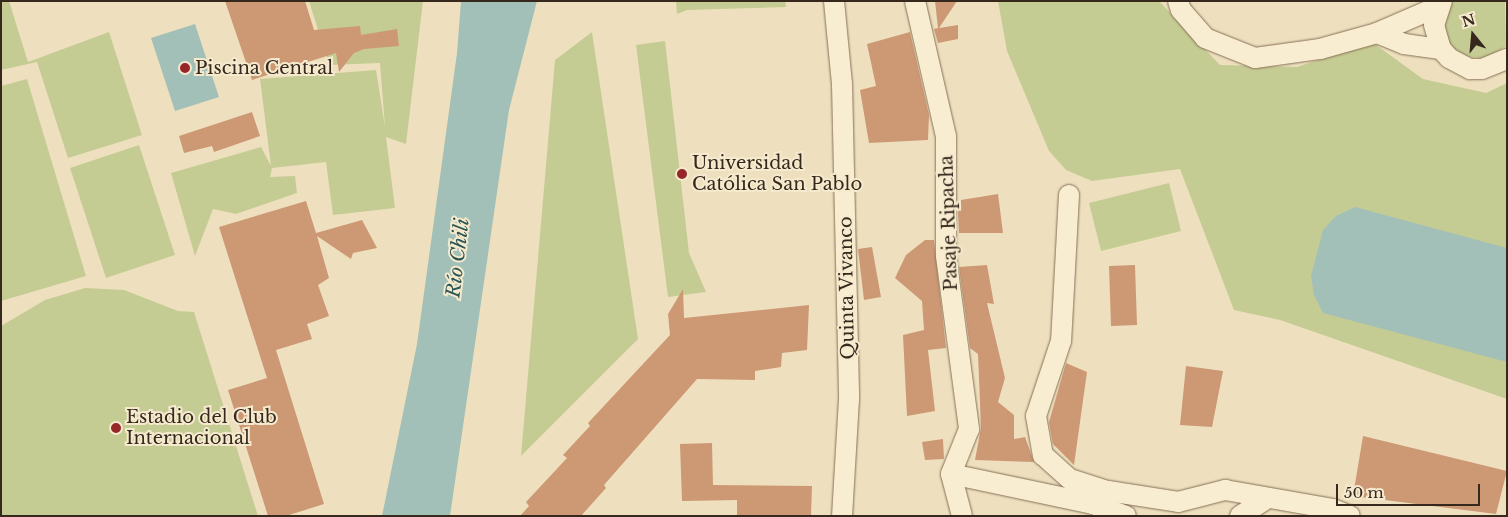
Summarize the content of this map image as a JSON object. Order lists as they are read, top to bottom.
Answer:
{
  "streets": {
    "street": ["Pasaje Ripacha", "Quinta Vivanco"]
  },
  "water": ["Río Chili"],
  "places": ["Piscina Central", "Universidad Católica San Pablo", "Estadio del Club Internacional"],
  "scale_bar": "50 m",
  "north": "top"
}
